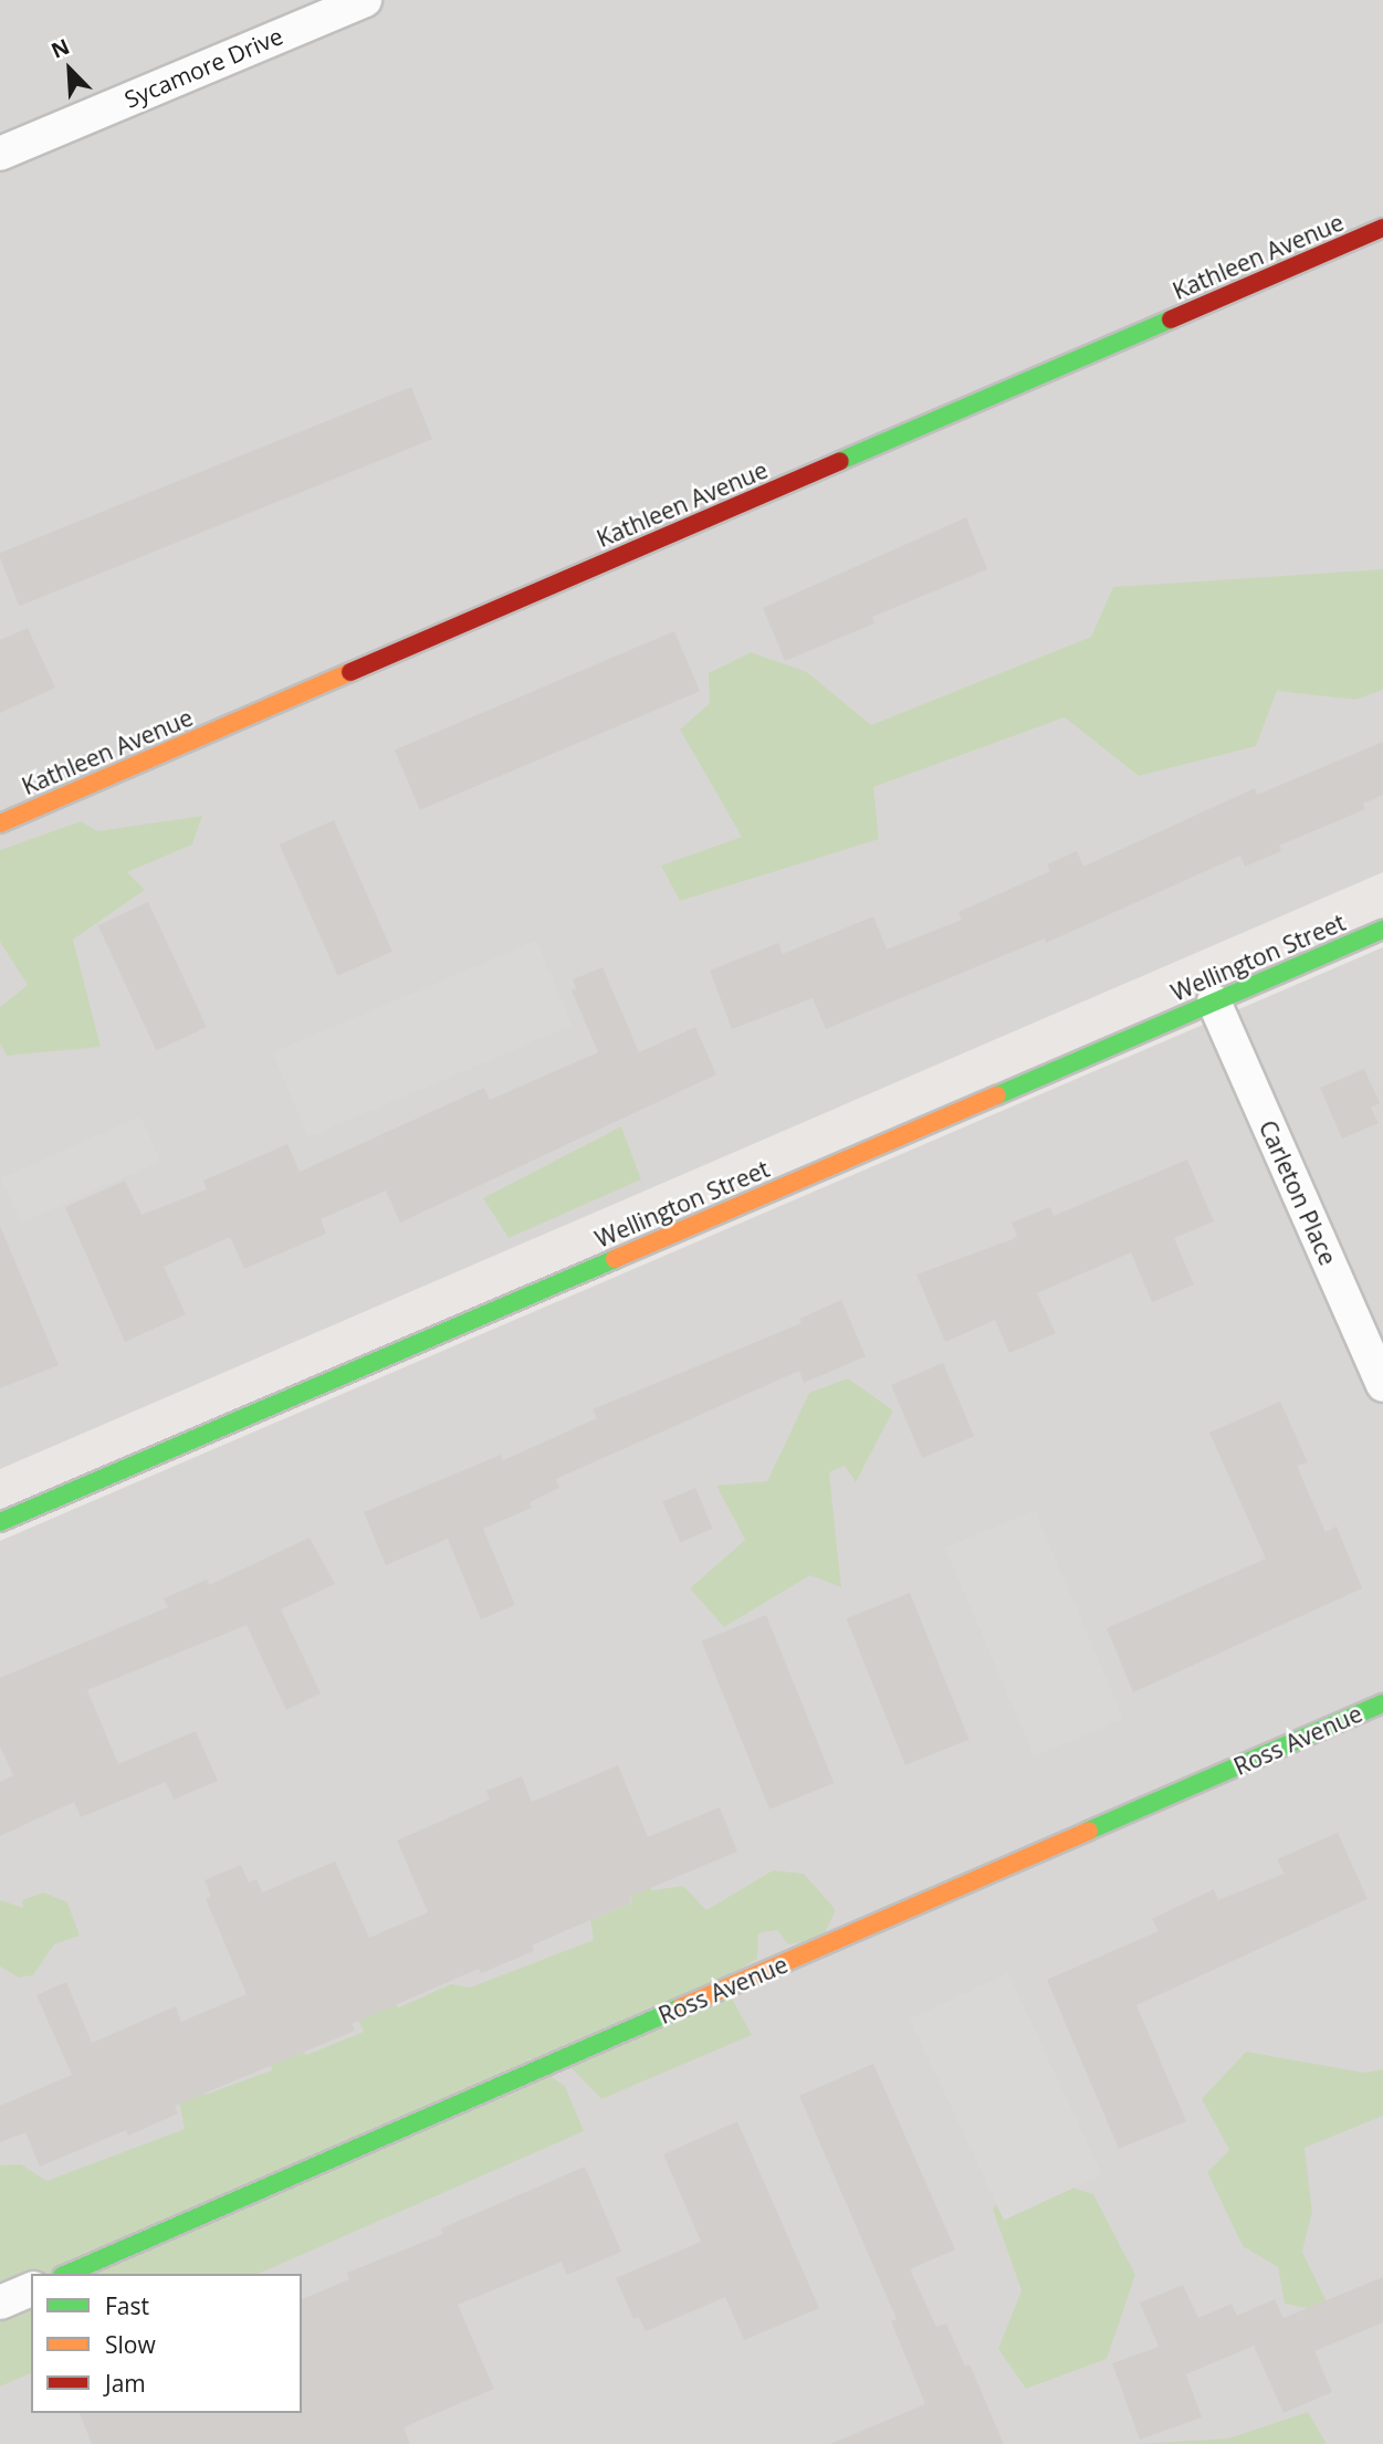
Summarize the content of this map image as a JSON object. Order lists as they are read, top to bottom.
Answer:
{
  "streets": {
    "street": [
      "Sycamore Drive",
      "Kathleen Avenue",
      "Wellington Street",
      "Carleton Place",
      "Ross Avenue"
    ]
  },
  "crossings": [
    ["Wellington Street", "Carleton Place"]
  ],
  "legend": ["Fast", "Slow", "Jam"],
  "north": "top left"
}
